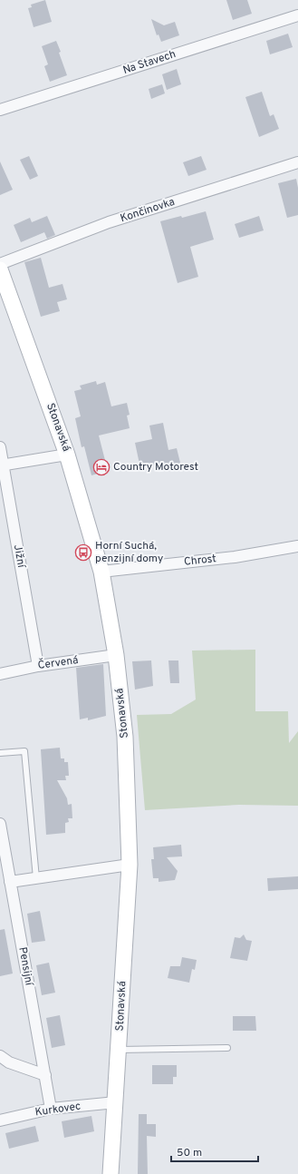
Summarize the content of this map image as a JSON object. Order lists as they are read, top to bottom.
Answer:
{
  "streets": {
    "main road": ["Stonavská"],
    "street": [
      "Na Stavech",
      "Končinovka",
      "Jižní",
      "Chrost",
      "Červená",
      "Pensijní",
      "Kurkovec"
    ]
  },
  "crossings": [
    ["Stonavská", "Chrost"],
    ["Stonavská", "Červená"],
    ["Stonavská", "Kurkovec"],
    ["Jižní", "Červená"],
    ["Pensijní", "Kurkovec"]
  ],
  "places": {
    "hotel": ["Country Motorest"],
    "bus stop": ["Horní Suchá, penzijní domy"]
  },
  "scale_bar": "50 m"
}
